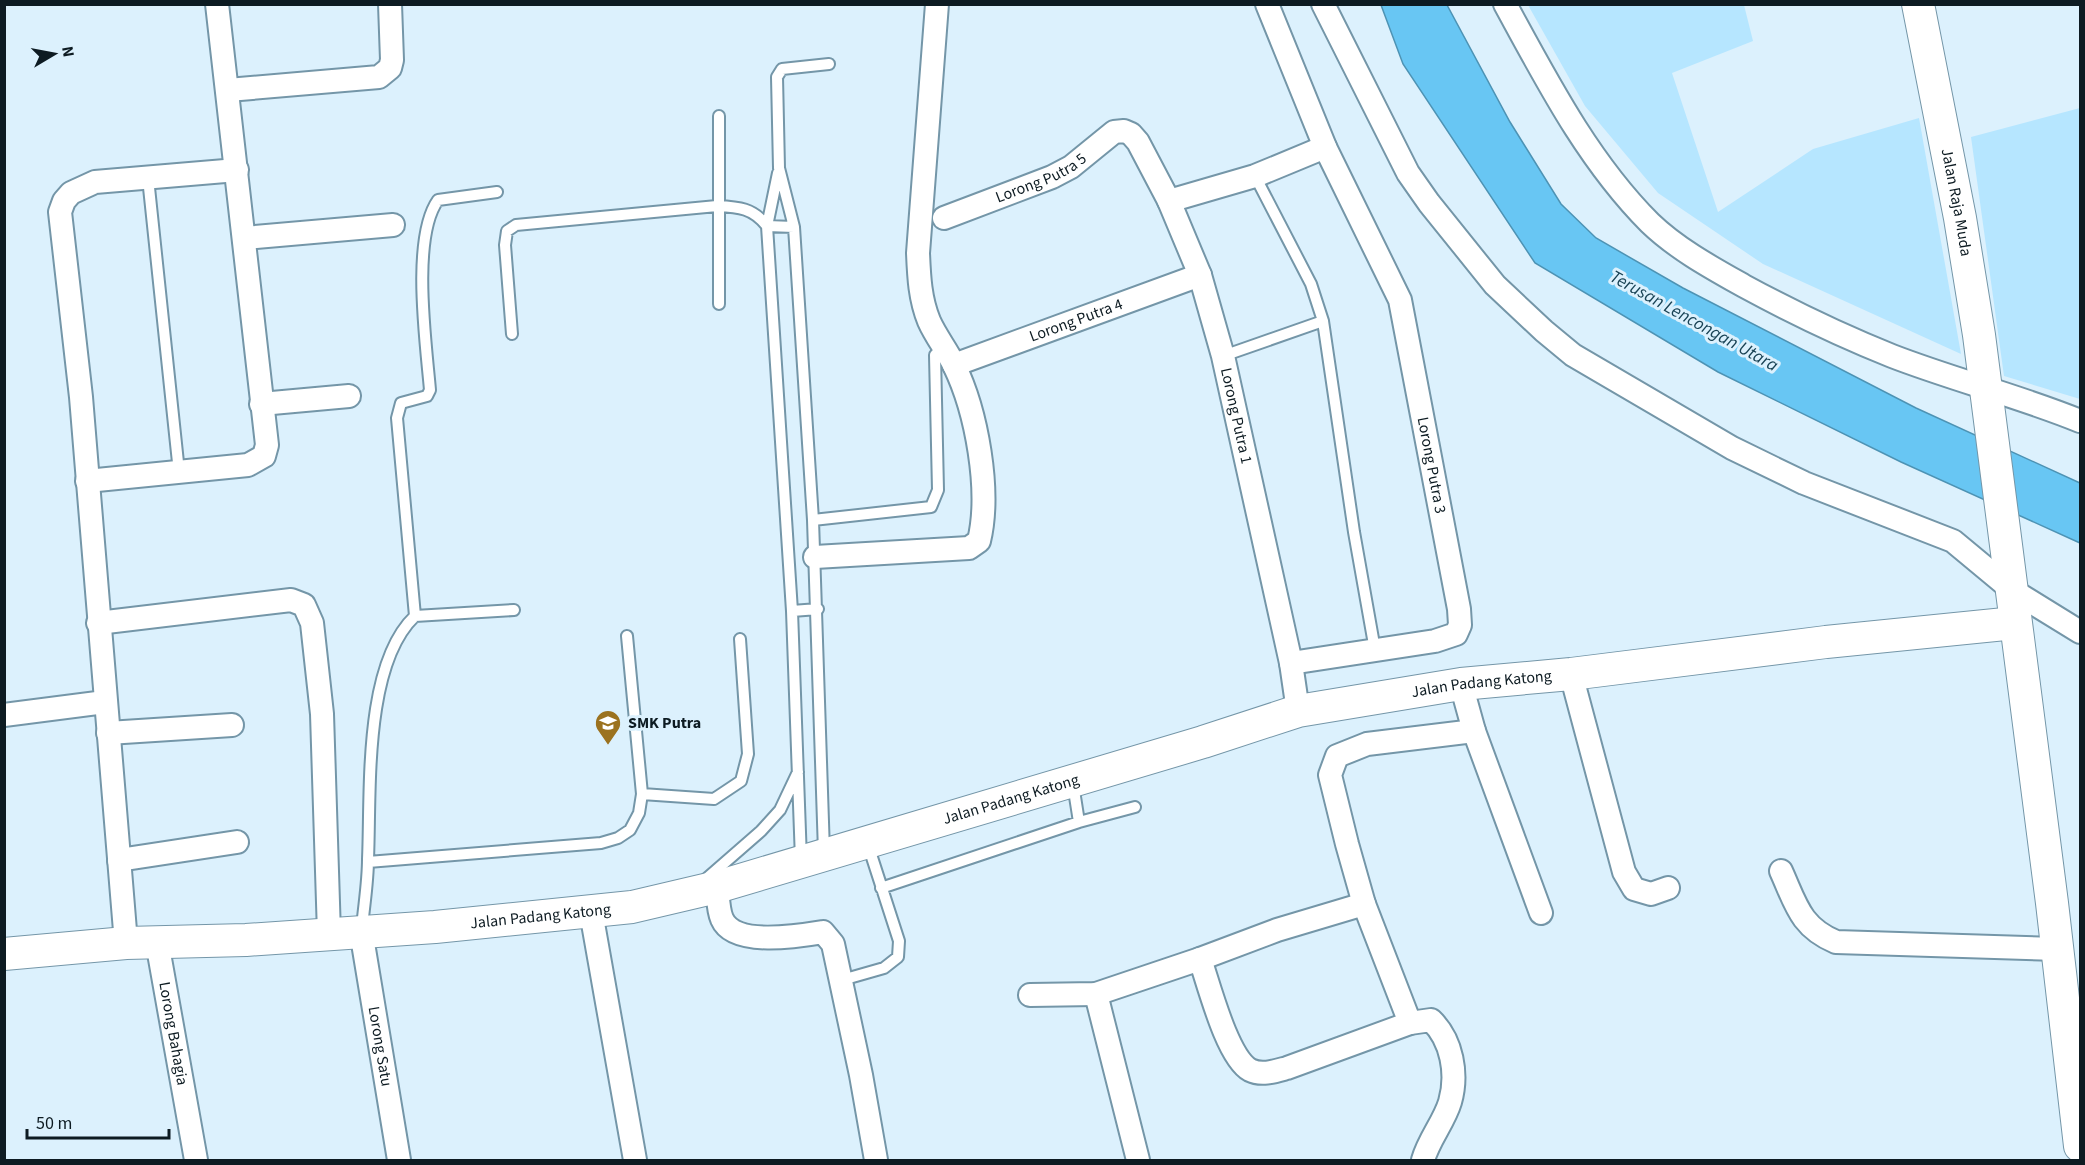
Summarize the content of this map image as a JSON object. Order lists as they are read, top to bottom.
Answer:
{
  "streets": {
    "street": [
      "Lorong Putra 5",
      "Jalan Raja Muda",
      "Lorong Putra 4",
      "Lorong Putra 1",
      "Lorong Putra 3",
      "Jalan Padang Katong",
      "Lorong Bahagia",
      "Lorong Satu"
    ]
  },
  "crossings": [
    ["Lorong Putra 5", "Lorong Putra 1"],
    ["Jalan Raja Muda", "Jalan Padang Katong"],
    ["Lorong Putra 4", "Lorong Putra 1"],
    ["Lorong Putra 1", "Lorong Putra 3"],
    ["Lorong Putra 1", "Jalan Padang Katong"],
    ["Jalan Padang Katong", "Lorong Bahagia"],
    ["Jalan Padang Katong", "Lorong Satu"]
  ],
  "water": ["Terusan Lencongan Utara"],
  "places": {
    "school or university": ["SMK Putra"]
  },
  "scale_bar": "50 m",
  "north": "right"
}
